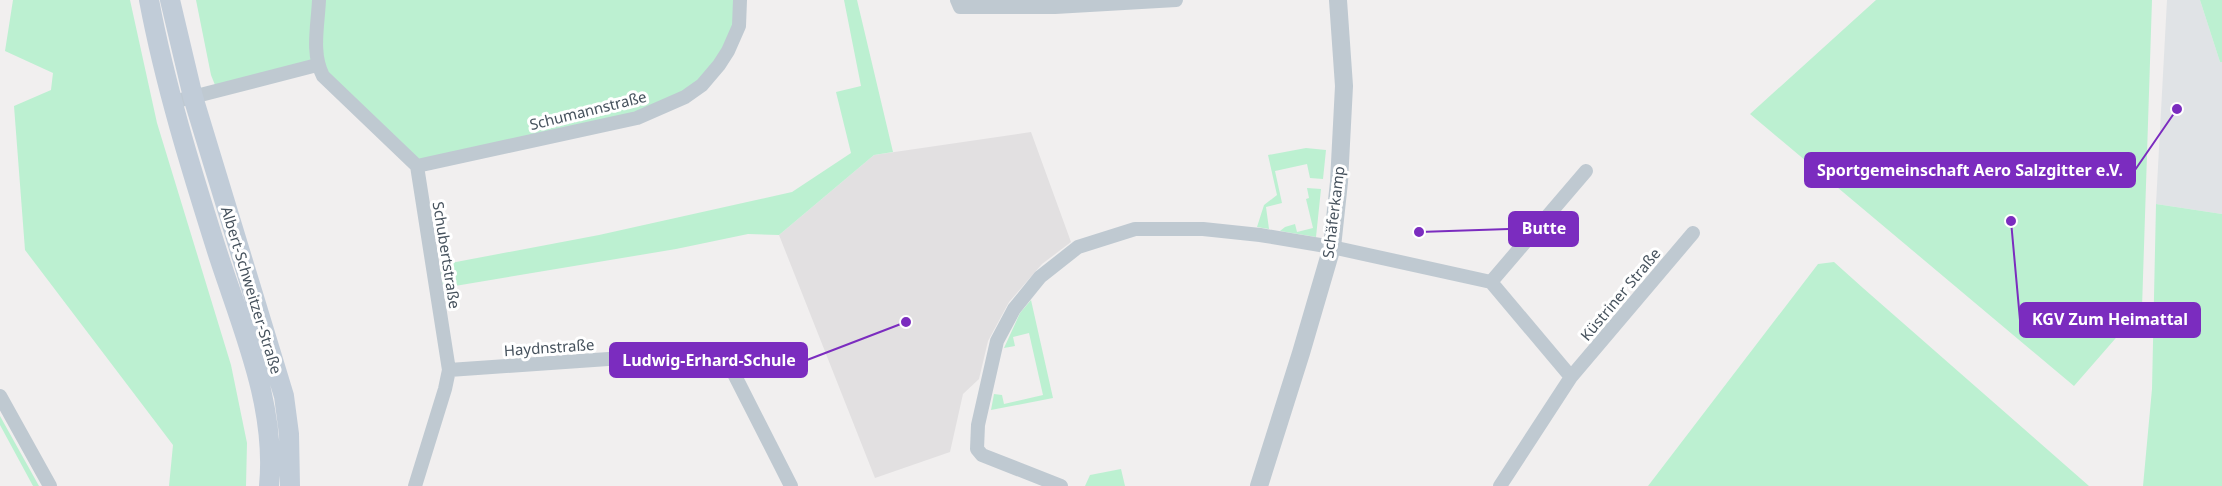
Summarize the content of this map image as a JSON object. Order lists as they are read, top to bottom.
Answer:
{
  "streets": {
    "main road": ["Albert-Schweitzer-Straße"],
    "street": [
      "Schumannstraße",
      "Schäferkamp",
      "Schubertstraße",
      "Küstriner Straße",
      "Haydnstraße"
    ]
  },
  "crossings": [
    ["Schumannstraße", "Schubertstraße"],
    ["Schubertstraße", "Haydnstraße"]
  ],
  "places": [
    "Sportgemeinschaft Aero Salzgitter e.V.",
    "KGV Zum Heimattal",
    "Butte",
    "Ludwig-Erhard-Schule"
  ]
}
